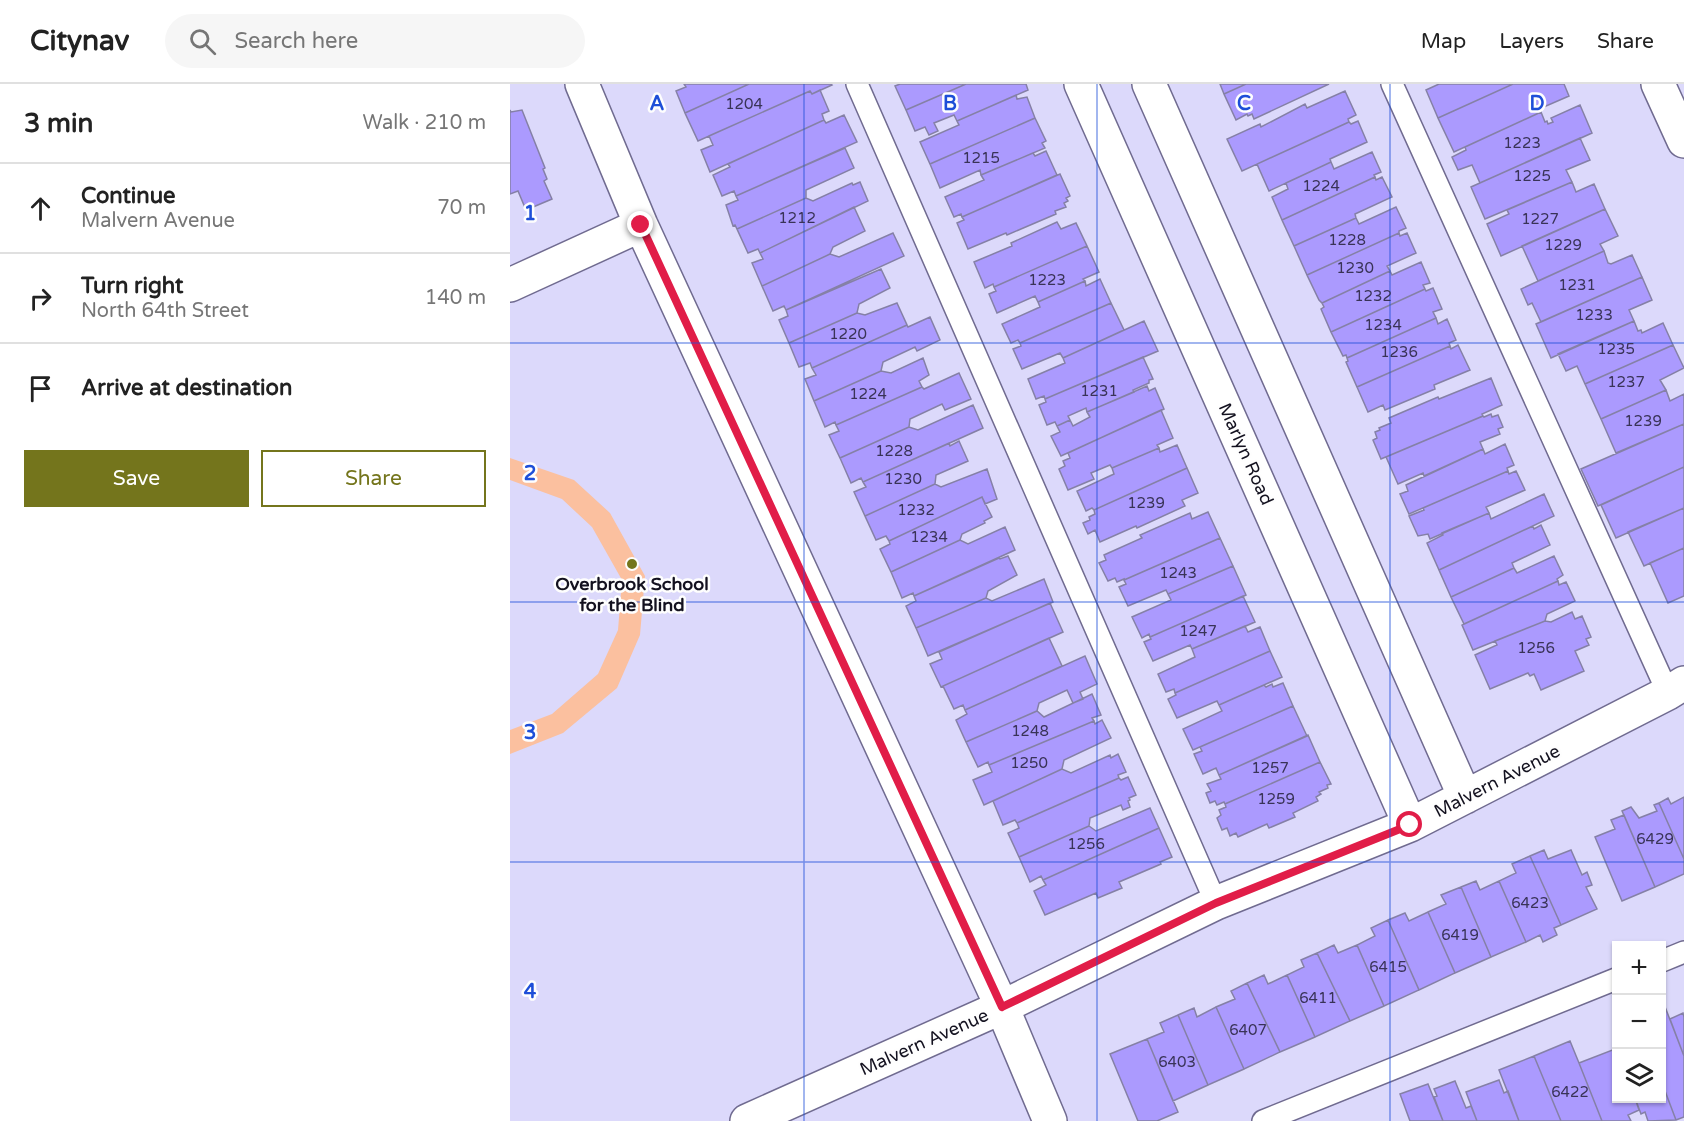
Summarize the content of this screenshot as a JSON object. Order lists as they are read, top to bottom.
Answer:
{
  "streets": {
    "street": ["Marlyn Road", "Malvern Avenue"]
  },
  "crossings": [
    ["Marlyn Road", "Malvern Avenue"]
  ],
  "places": ["Overbrook School for the Blind"],
  "house_numbers": [
    "1204",
    "1223",
    "1215",
    "1225",
    "1224",
    "1212",
    "1227",
    "1228",
    "1229",
    "1230",
    "1223",
    "1231",
    "1232",
    "1233",
    "1234",
    "1220",
    "1235",
    "1236",
    "1237",
    "1231",
    "1224",
    "1239",
    "1228",
    "1230",
    "1239",
    "1232",
    "1234",
    "1243",
    "1247",
    "1256",
    "1248",
    "1250",
    "1257",
    "1259",
    "6429",
    "1256",
    "6423",
    "6419",
    "6415",
    "6411",
    "6407",
    "6403",
    "6422"
  ],
  "page": {
    "header": "Citynav",
    "search": "Search here",
    "nav": ["Map", "Layers", "Share"],
    "heading": ["3 min", "Walk · 210 m"],
    "list": [
      ["Continue", "Malvern Avenue", "70 m"],
      ["Turn right", "North 64th Street", "140 m"],
      "Arrive at destination"
    ],
    "buttons": ["Save", "Share"],
    "map_buttons": ["+", "−"]
  },
  "grid": {
    "columns": [
      "A",
      "B",
      "C",
      "D"
    ],
    "rows": [
      "1",
      "2",
      "3",
      "4"
    ]
  }
}
